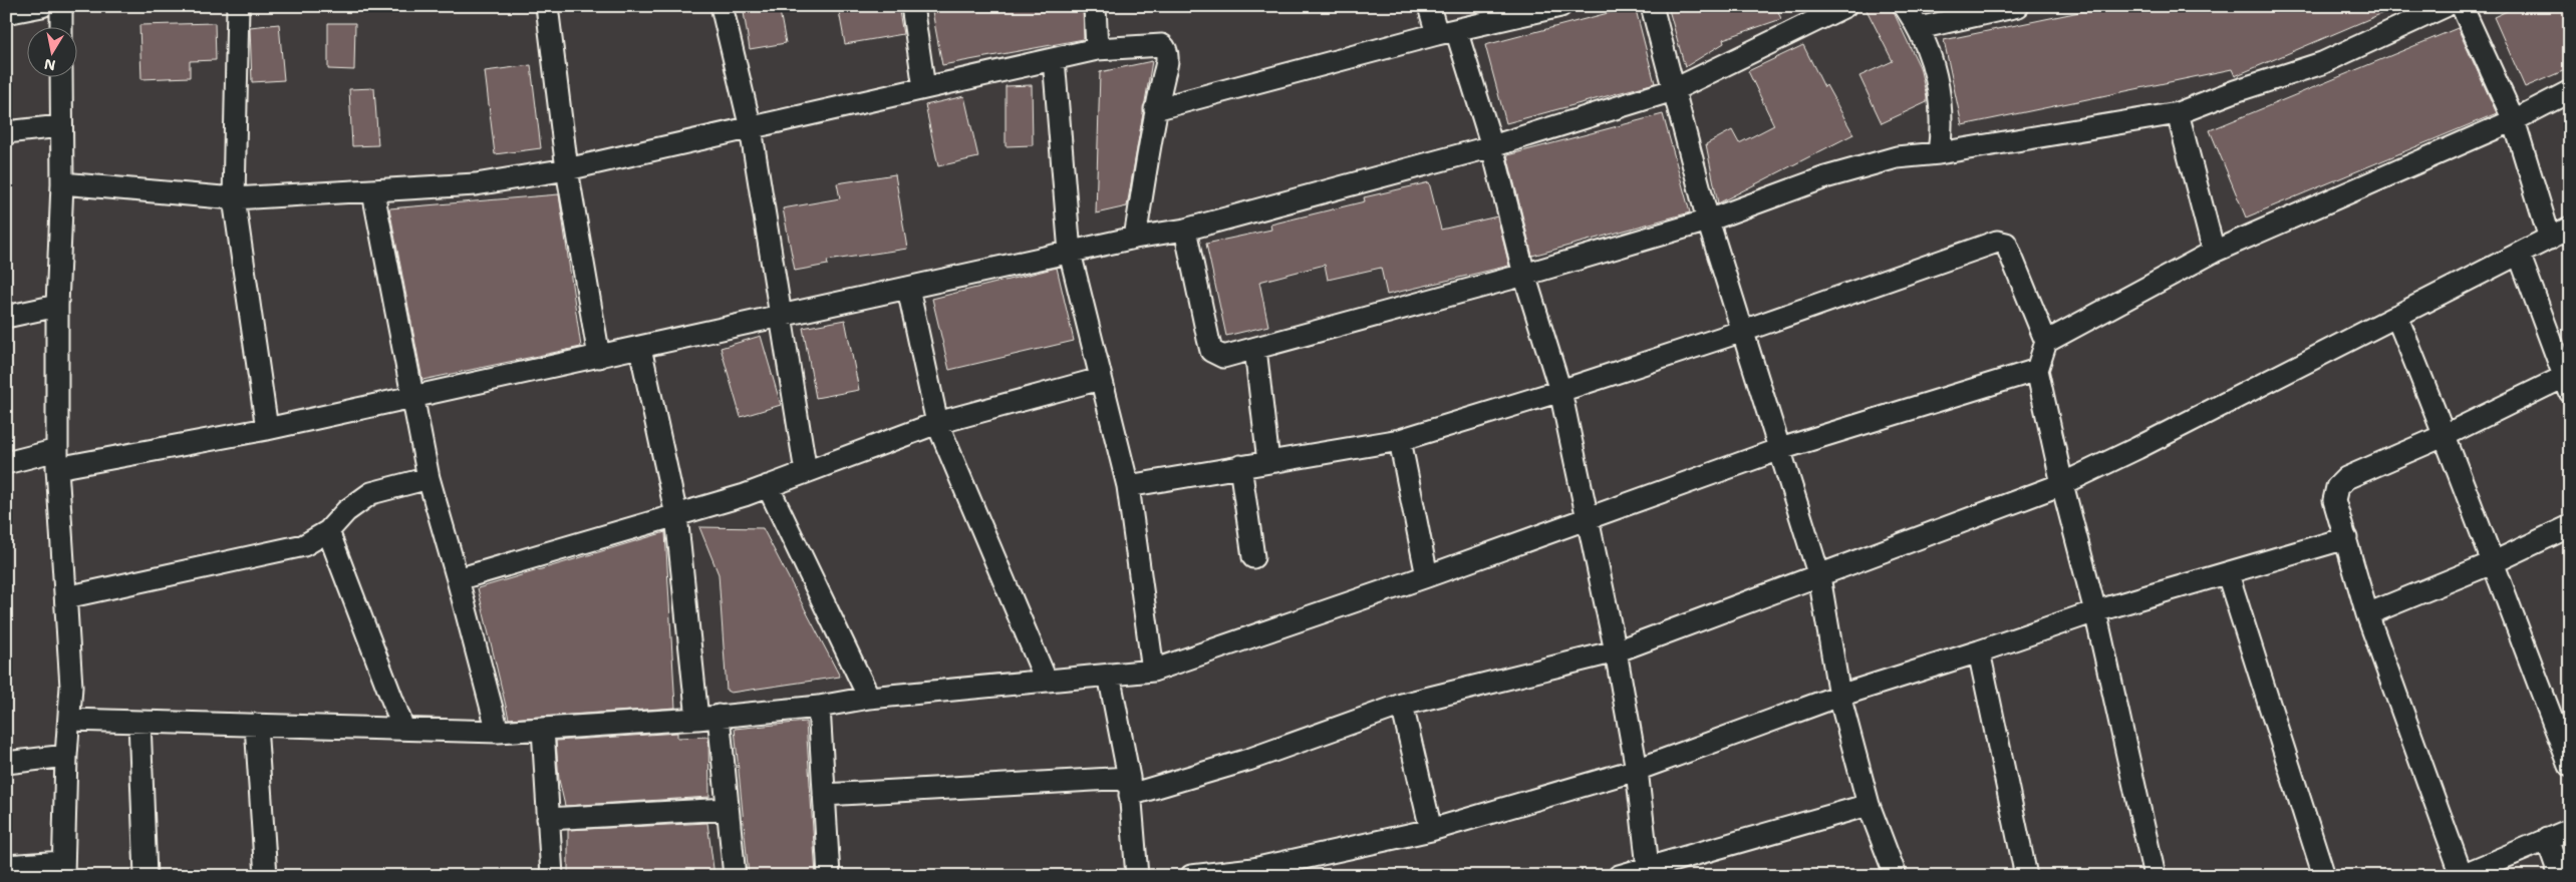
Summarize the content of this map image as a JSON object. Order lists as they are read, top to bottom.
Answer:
{
  "north": "bottom"
}
